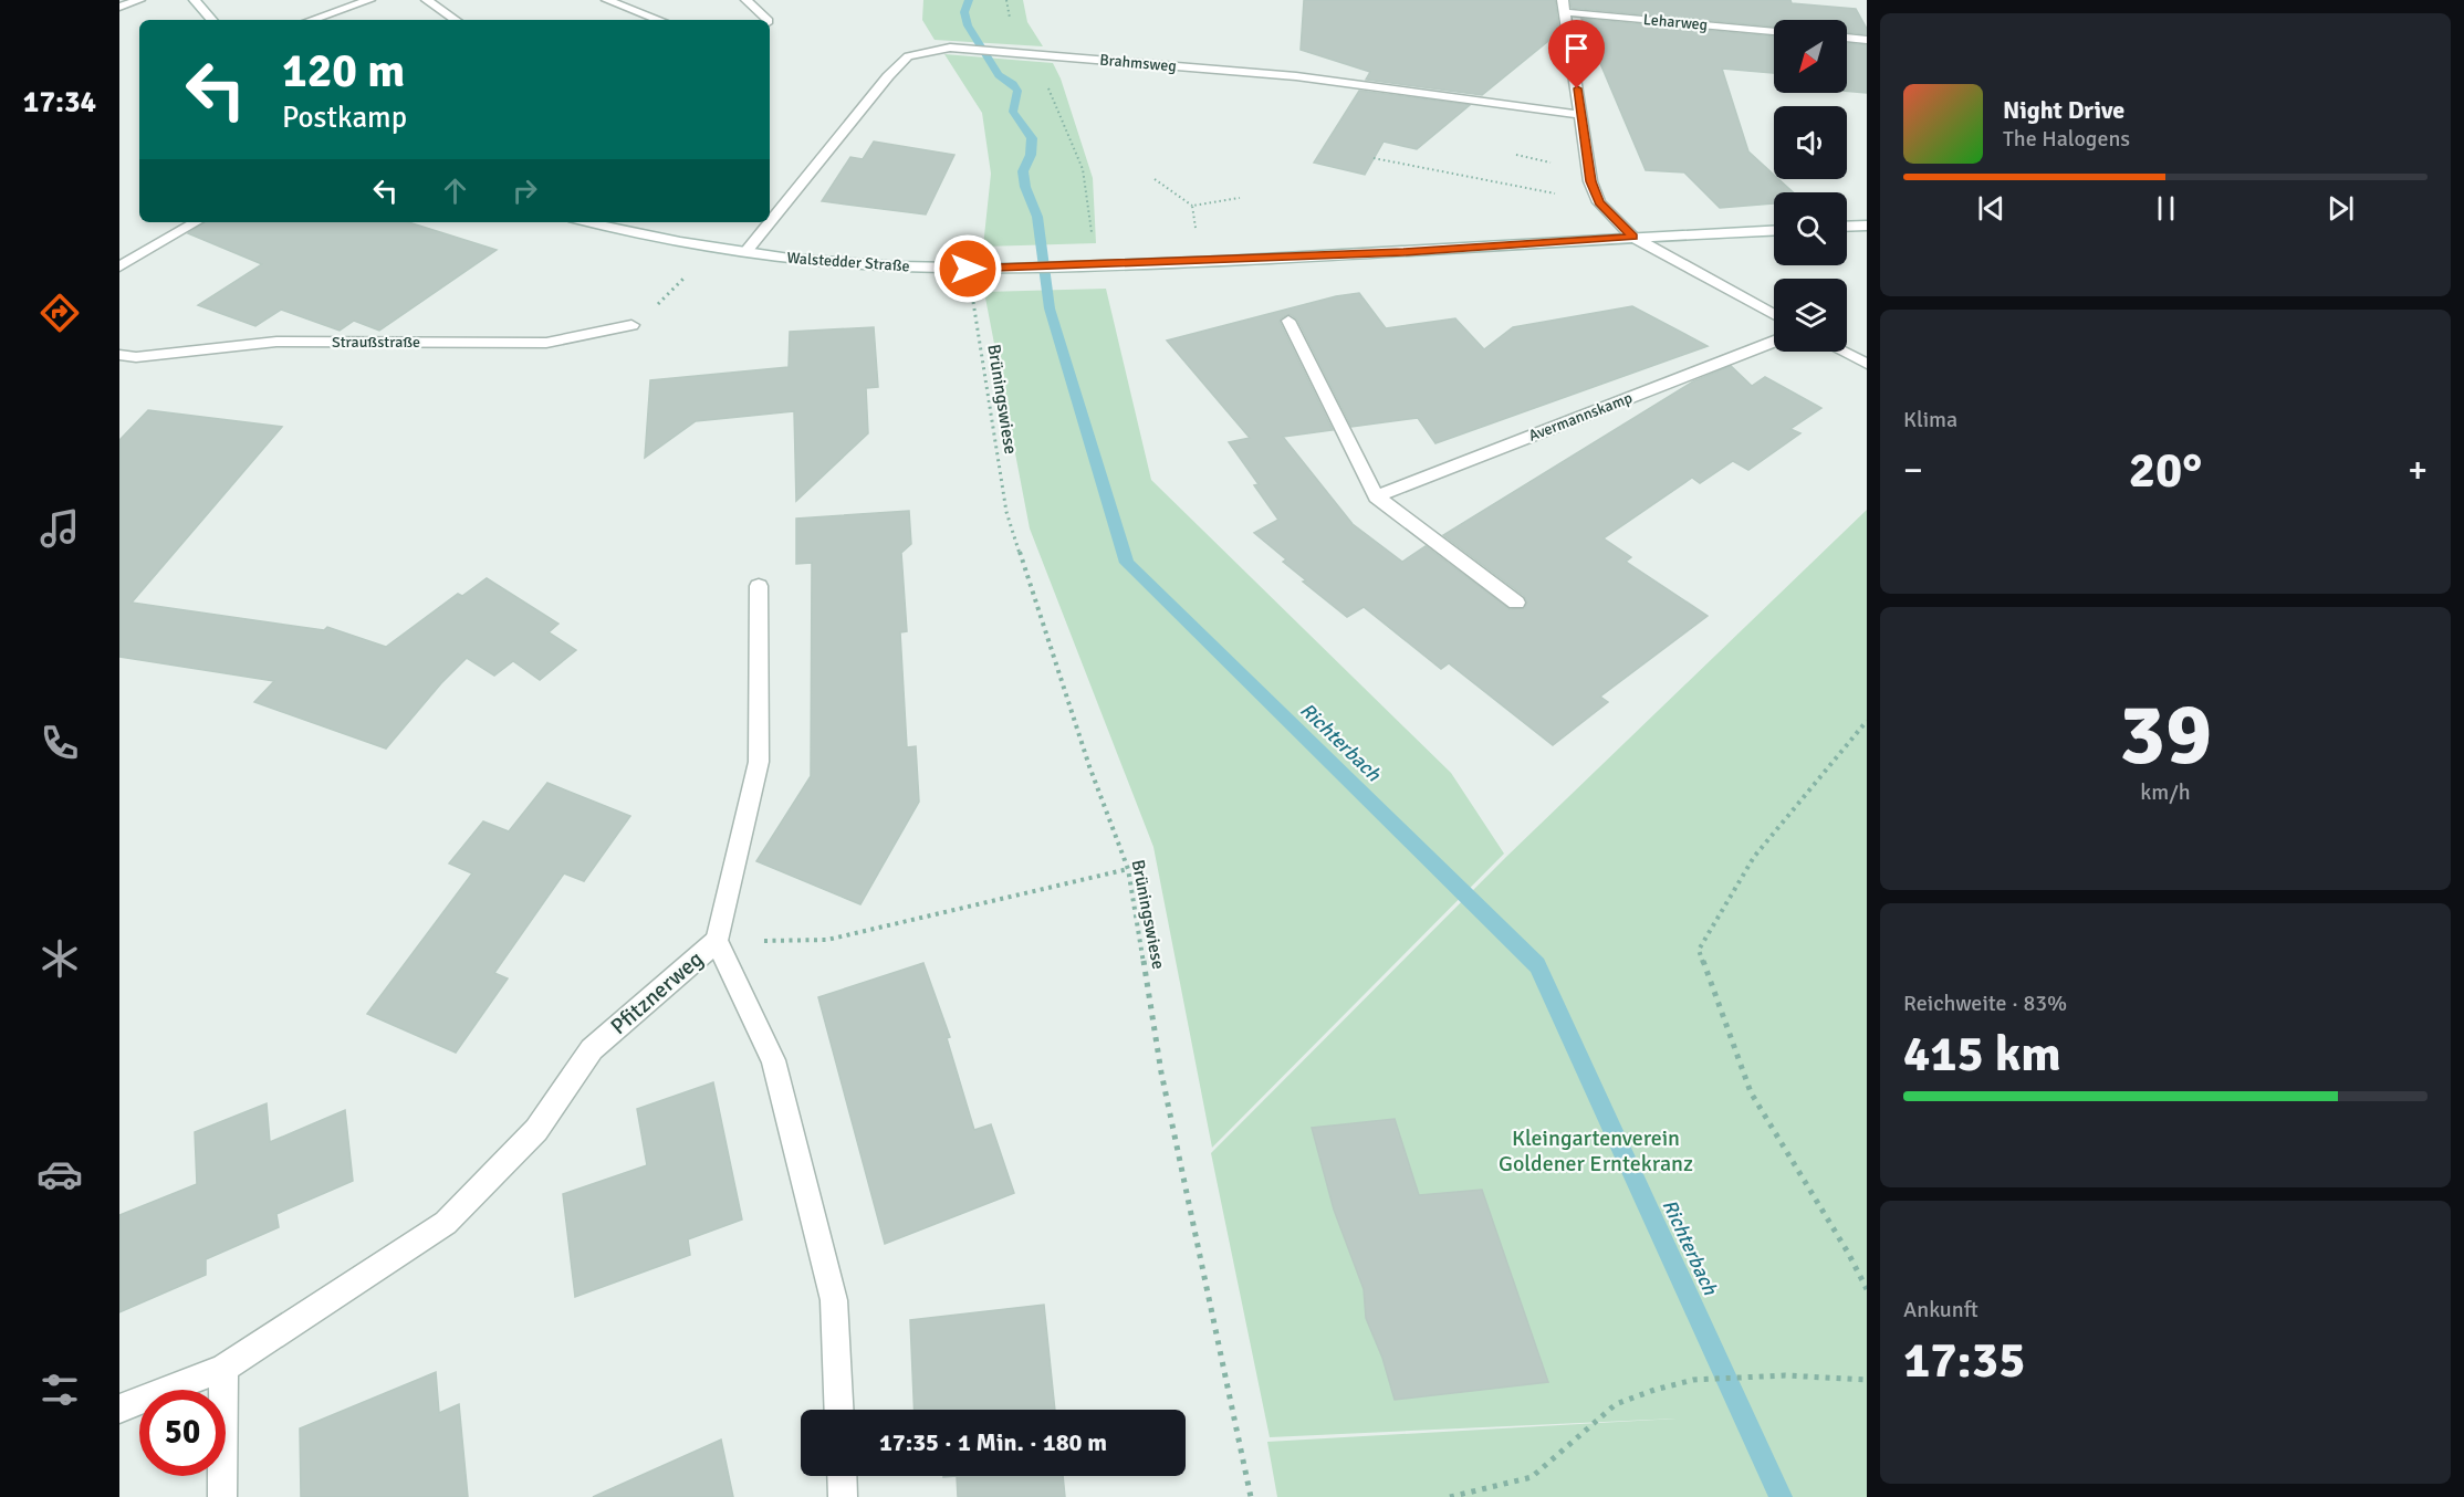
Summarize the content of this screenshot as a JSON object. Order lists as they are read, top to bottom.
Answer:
{
  "streets": {
    "street": [
      "Leharweg",
      "Brahmsweg",
      "Walstedder Straße",
      "Straußstraße",
      "Avermannskamp",
      "Pfitznerweg"
    ],
    "path": ["Brüningswiese"]
  },
  "crossings": [
    ["Walstedder Straße", "Brüningswiese"]
  ],
  "water": ["Richterbach"],
  "parks": ["Kleingartenverein Goldener Erntekranz"],
  "north": "bottom left",
  "page": {
    "tabs": "17:34",
    "turn": ["120 m", "Postkamp"],
    "song": ["Night Drive", "The Halogens"],
    "tile": [
      "Klima",
      ["39", "km/h"],
      ["Reichweite · 83%", "415 km"],
      ["Ankunft", "17:35"]
    ],
    "heat": ["−", "20°", "+"],
    "limit": "50",
    "trip": "17:35 · 1 Min. · 180 m"
  }
}
